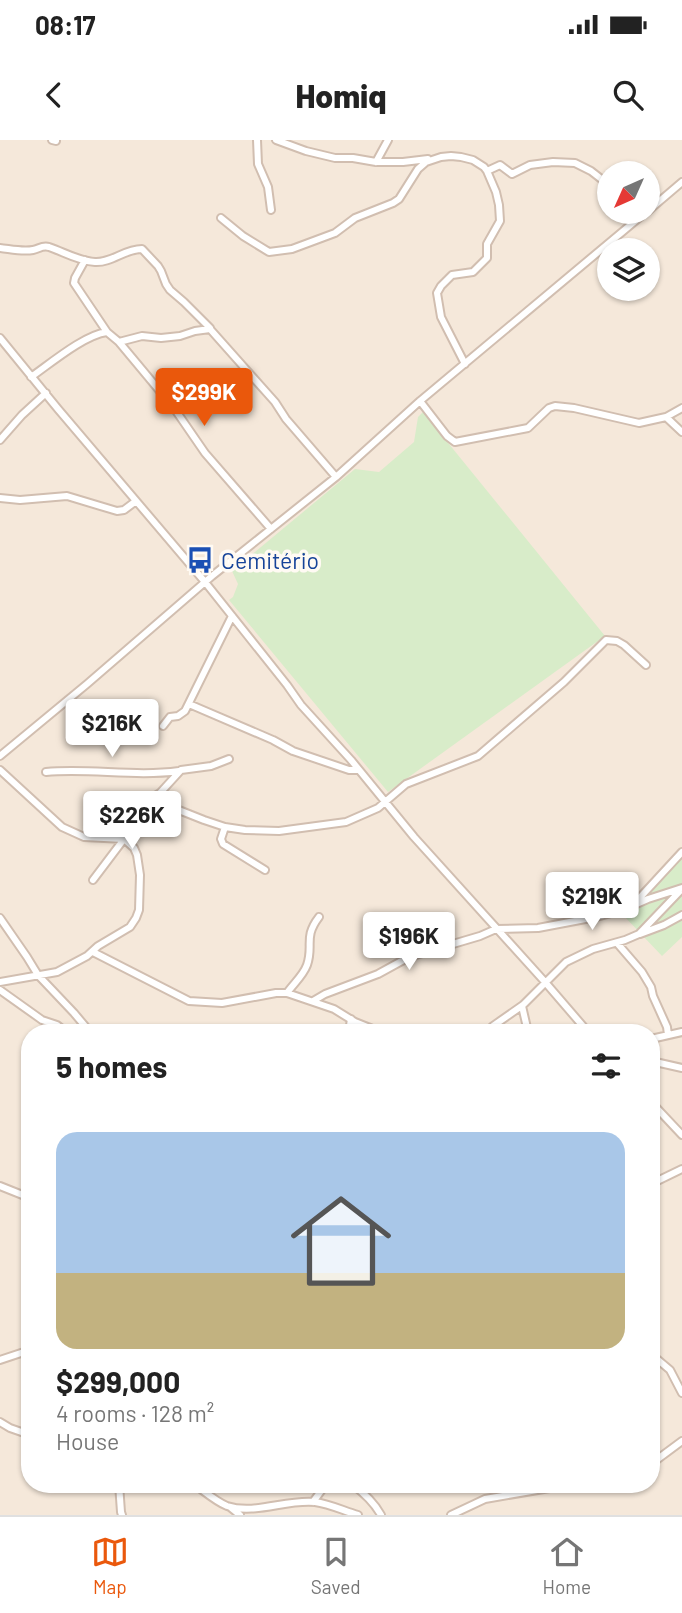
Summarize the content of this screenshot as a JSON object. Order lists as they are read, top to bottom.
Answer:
{
  "places": {
    "bus stop": ["Cemitério"]
  },
  "north": "bottom left",
  "page": {
    "status": "08:17",
    "header": "Homiq",
    "price": [
      "$299K",
      "$216K",
      "$226K",
      "$219K",
      "$196K"
    ],
    "heading": "5 homes",
    "list": [
      {
        "name": "$299,000",
        "note": "4 rooms · 128 m² · House"
      }
    ],
    "tabs": ["Map", "Saved", "Home"]
  }
}
